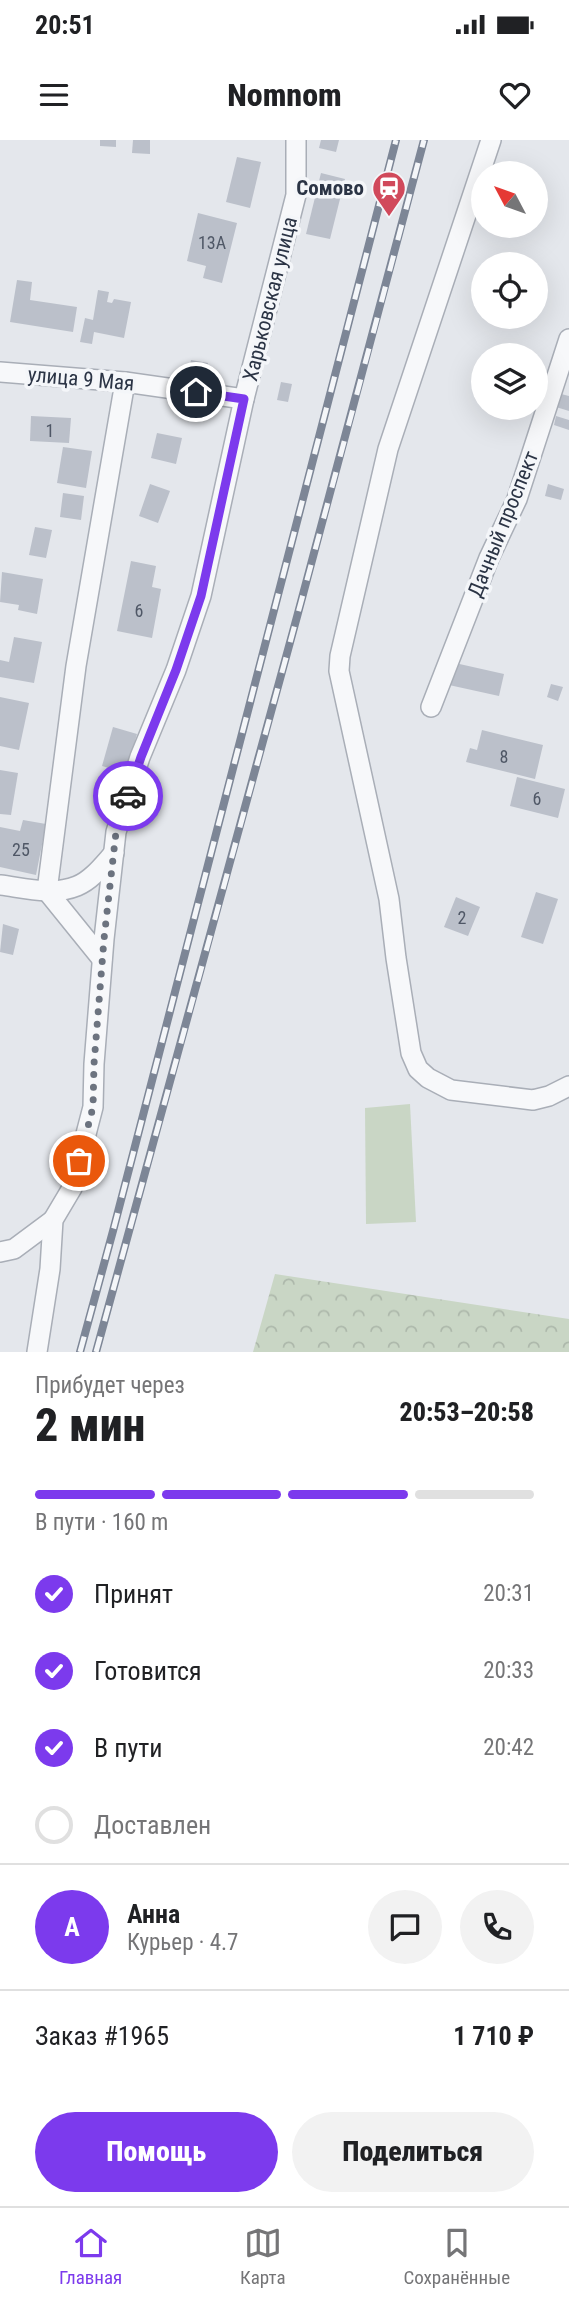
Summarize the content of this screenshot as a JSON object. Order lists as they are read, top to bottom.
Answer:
{
  "streets": {
    "street": ["Харьковская улица", "улица 9 Мая", "Дачный проспект"]
  },
  "crossings": [
    ["Харьковская улица", "улица 9 Мая"]
  ],
  "places": {
    "station": ["Сомово"]
  },
  "house_numbers": [
    "13А",
    "1",
    "6",
    "8",
    "6",
    "25",
    "2"
  ],
  "north": "top left",
  "page": {
    "status": "20:51",
    "header": "Nomnom",
    "heading": ["2 мин", "Прибудет через", "20:53–20:58"],
    "panel": [
      "Анна",
      "Курьер · 4.7",
      "Заказ #1965",
      "1 710 ₽"
    ],
    "bar": "В пути · 160 m",
    "list": [
      ["Принят", "20:31"],
      ["Готовится", "20:33"],
      ["В пути", "20:42"],
      "Доставлен"
    ],
    "round": "А",
    "buttons": ["Помощь", "Поделиться"],
    "tabs": ["Главная", "Карта", "Сохранённые"]
  }
}
